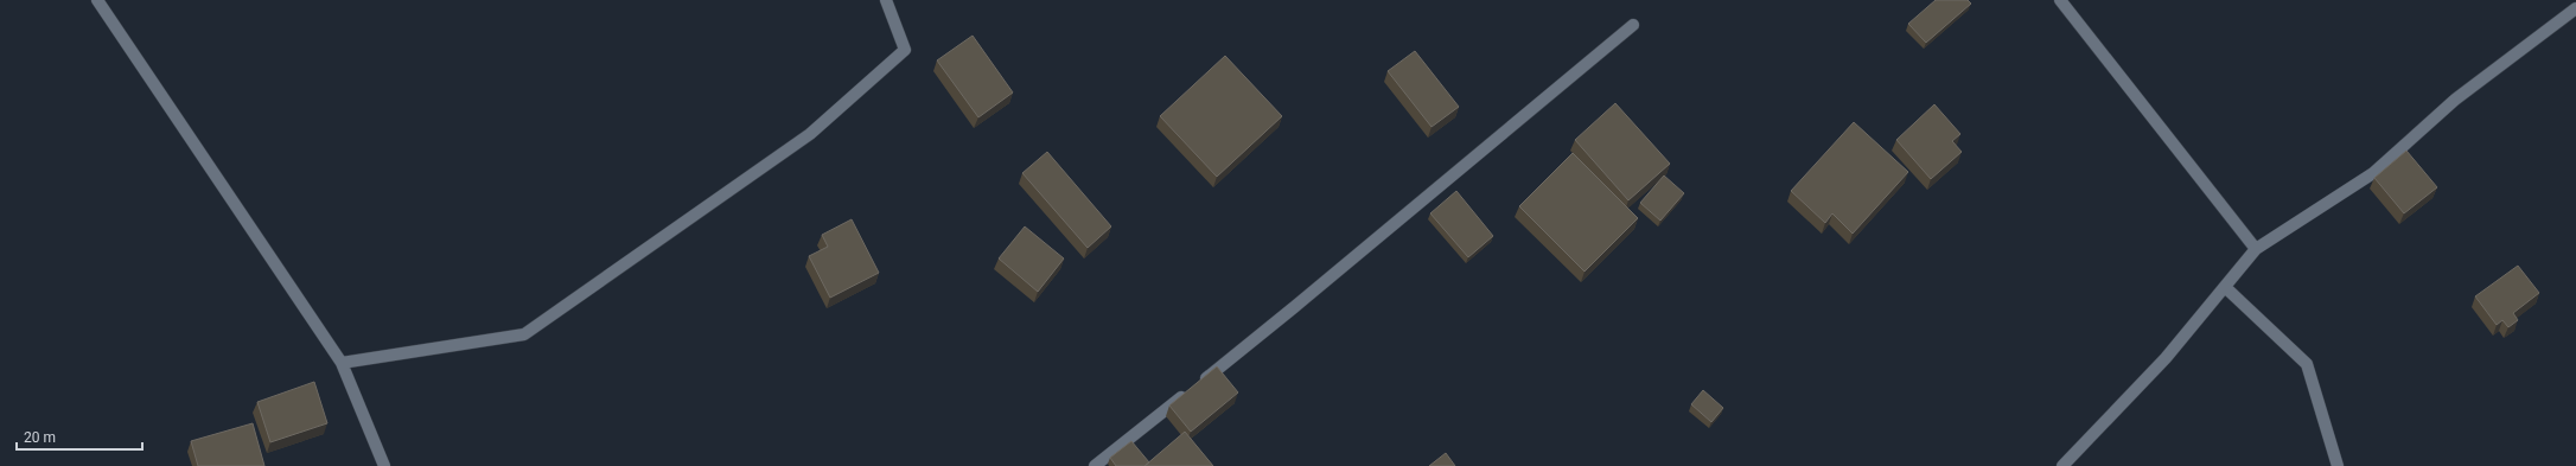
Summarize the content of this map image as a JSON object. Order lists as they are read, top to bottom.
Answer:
{
  "scale_bar": "20 m"
}
